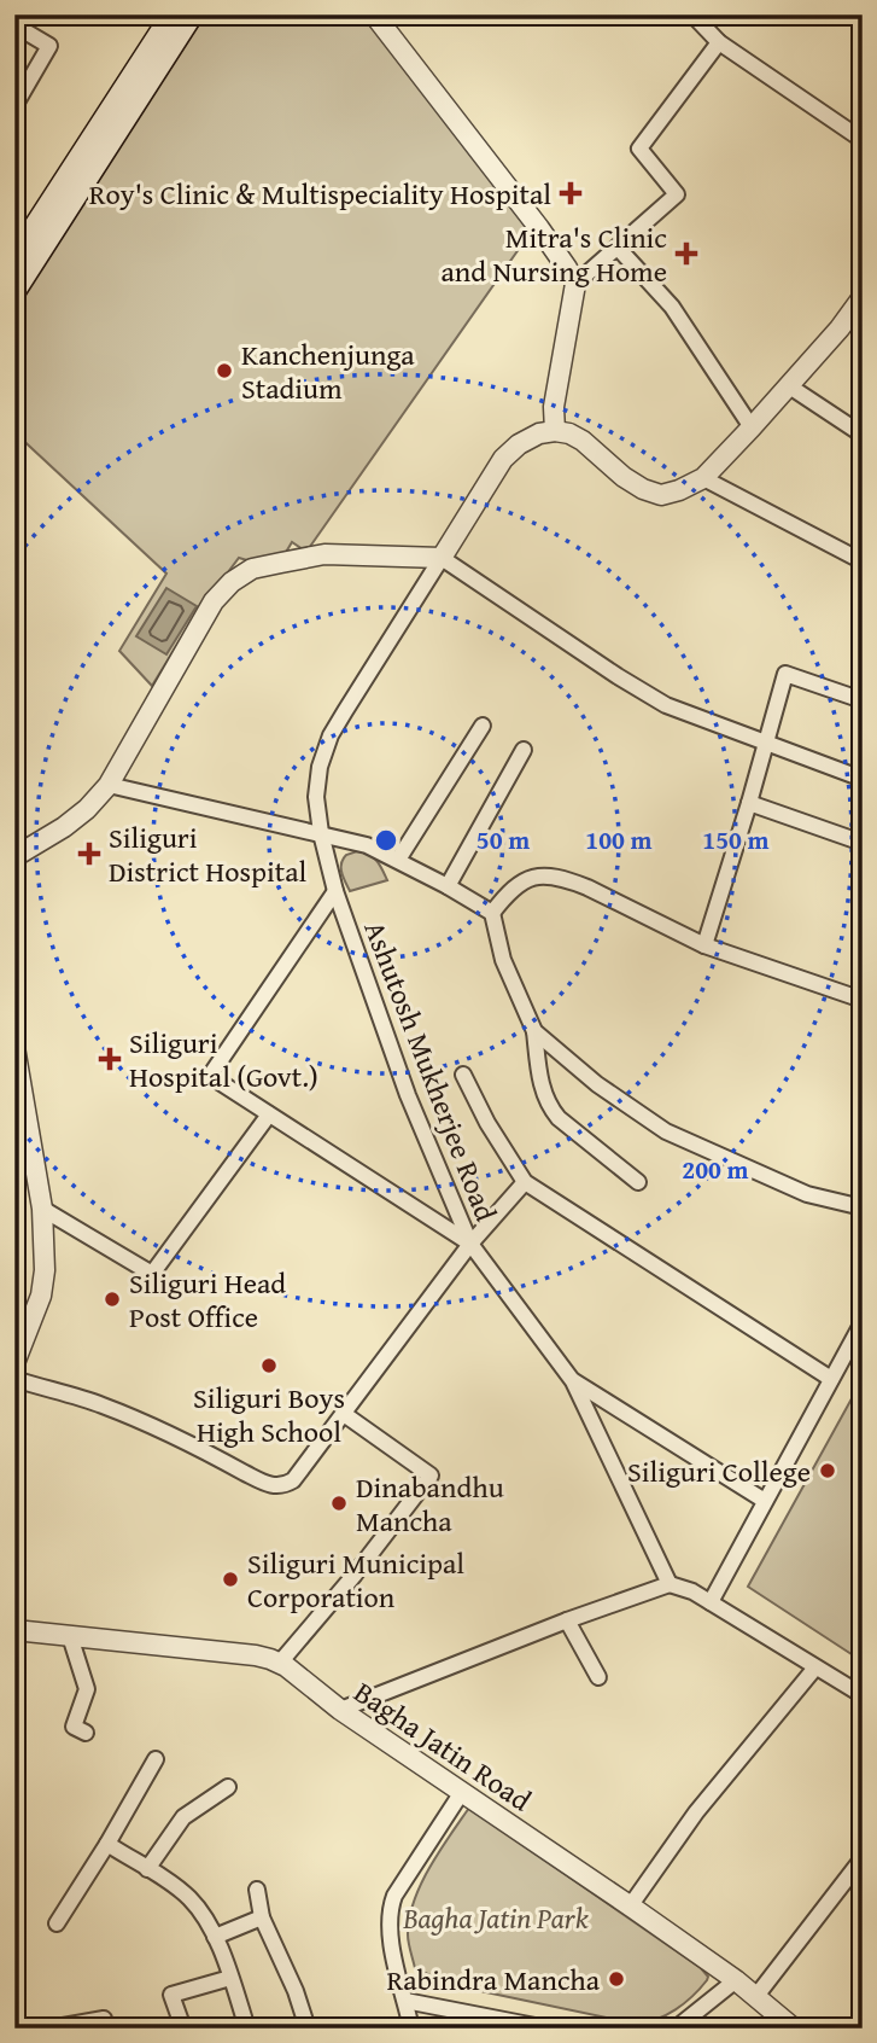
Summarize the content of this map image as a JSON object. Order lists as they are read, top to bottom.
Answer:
{
  "streets": {
    "street": ["Ashutosh Mukherjee Road", "Bagha Jatin Road"]
  },
  "parks": ["Bagha Jatin Park"],
  "places": {
    "health": [
      "Roy's Clinic & Multispeciality Hospital",
      "Mitra's Clinic and Nursing Home",
      "Siliguri District Hospital",
      "Siliguri Hospital (Govt.)"
    ],
    "other": [
      "Kanchenjunga Stadium",
      "Siliguri Head Post Office",
      "Siliguri Boys High School",
      "Siliguri College",
      "Dinabandhu Mancha",
      "Siliguri Municipal Corporation",
      "Rabindra Mancha"
    ]
  },
  "rings": [
    "50 m",
    "100 m",
    "150 m",
    "200 m"
  ]
}
